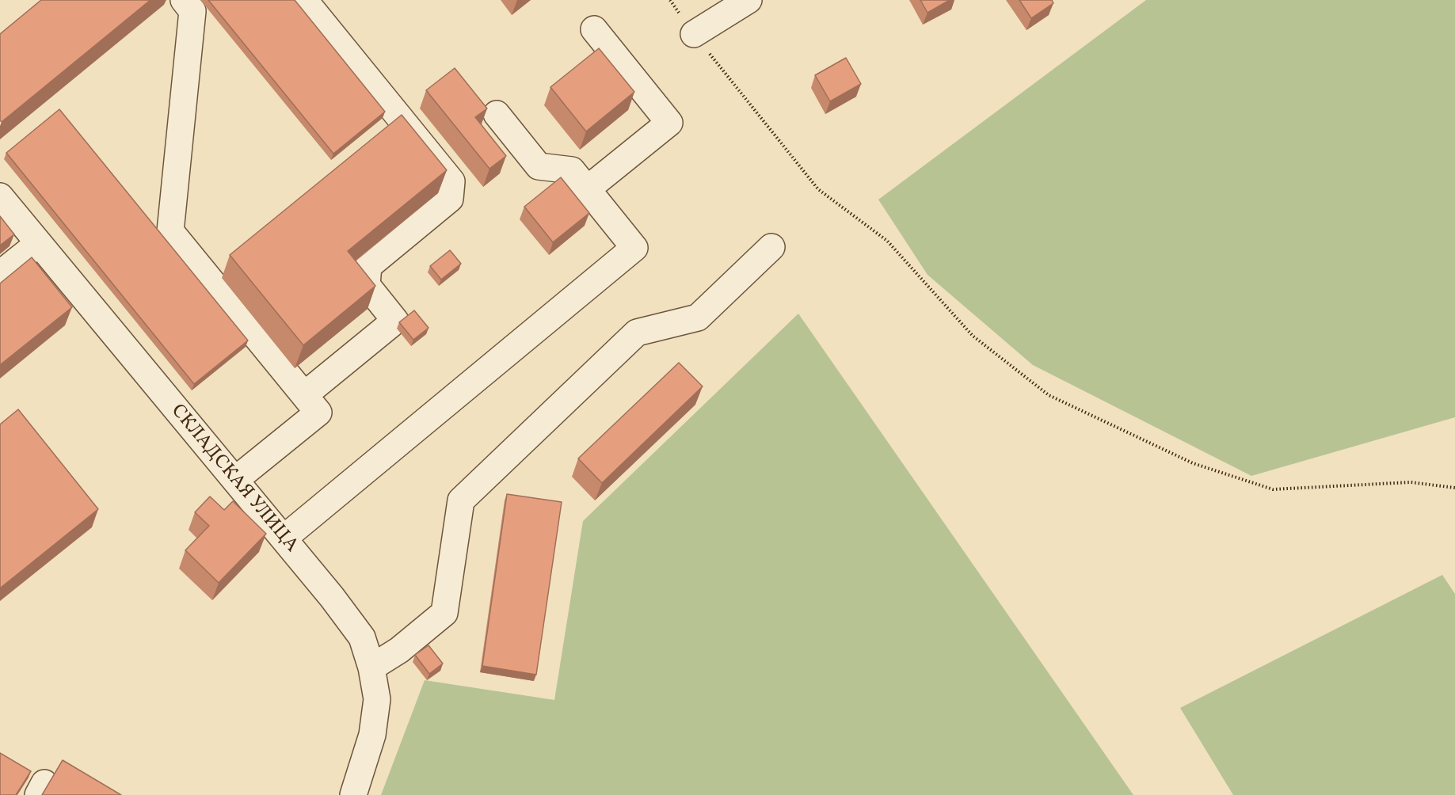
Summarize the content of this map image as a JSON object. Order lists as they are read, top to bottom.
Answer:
{
  "streets": {
    "street": ["СКЛАДСКАЯ УЛИЦА"]
  }
}
